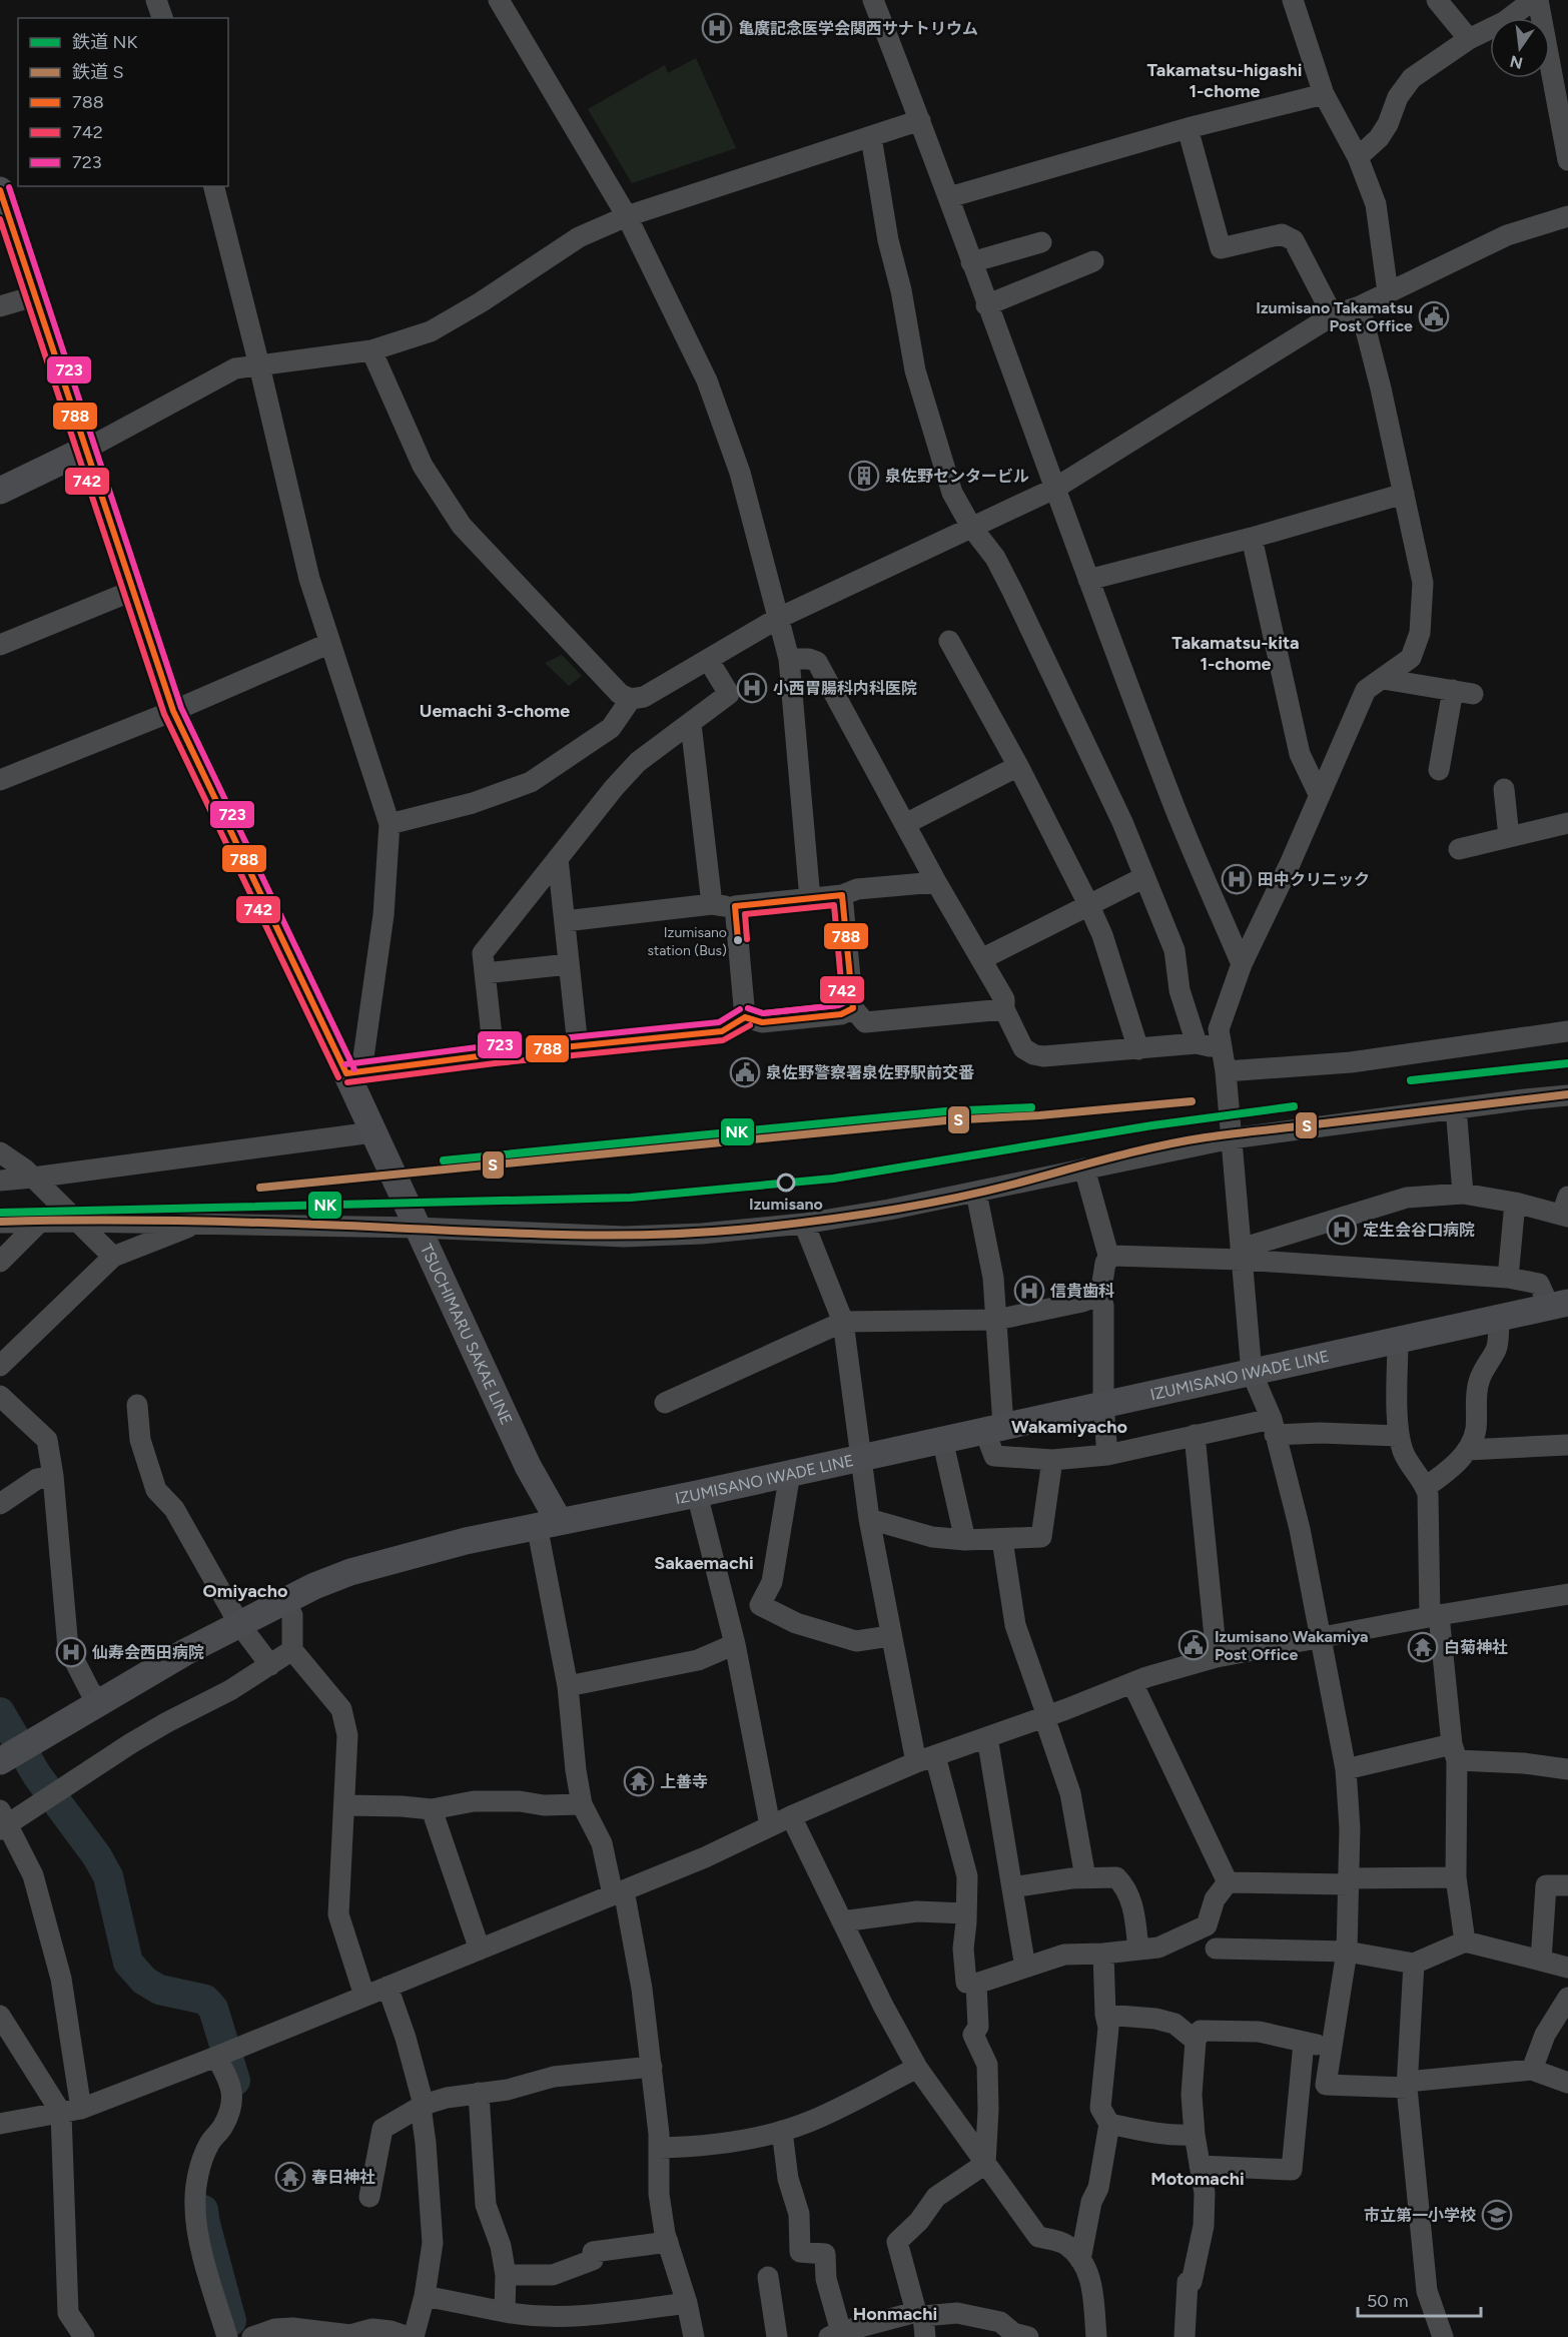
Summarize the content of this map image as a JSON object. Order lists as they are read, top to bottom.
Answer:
{
  "streets": {
    "main road": ["TSUCHIMARU SAKAE LINE", "IZUMISANO IWADE LINE"]
  },
  "crossings": [
    ["TSUCHIMARU SAKAE LINE", "IZUMISANO IWADE LINE"]
  ],
  "districts": [
    "Takamatsu-higashi 1-chome",
    "Takamatsu-kita 1-chome",
    "Uemachi 3-chome",
    "Wakamiyacho",
    "Sakaemachi",
    "Omiyacho",
    "Motomachi",
    "Honmachi"
  ],
  "places": {
    "hospital": [
      "亀廣記念医学会関西サナトリウム",
      "小西胃腸科内科医院",
      "田中クリニック",
      "定生会谷口病院",
      "信貴歯科",
      "仙寿会西田病院"
    ],
    "public building": ["Izumisano Takamatsu Post Office", "泉佐野警察署泉佐野駅前交番", "Izumisano Wakamiya Post Office"],
    "building": ["泉佐野センタービル"],
    "other": ["Izumisano station (Bus)", "Izumisano"],
    "temple": ["白菊神社", "上善寺", "春日神社"],
    "school or university": ["市立第一小学校"]
  },
  "lines": [
    "transit line 723",
    "transit line 788",
    "transit line 742",
    "rail line NK",
    "rail line S"
  ],
  "legend": [
    "鉄道 NK",
    "鉄道 S",
    "788",
    "742",
    "723"
  ],
  "scale_bar": "50 m",
  "north": "bottom"
}
